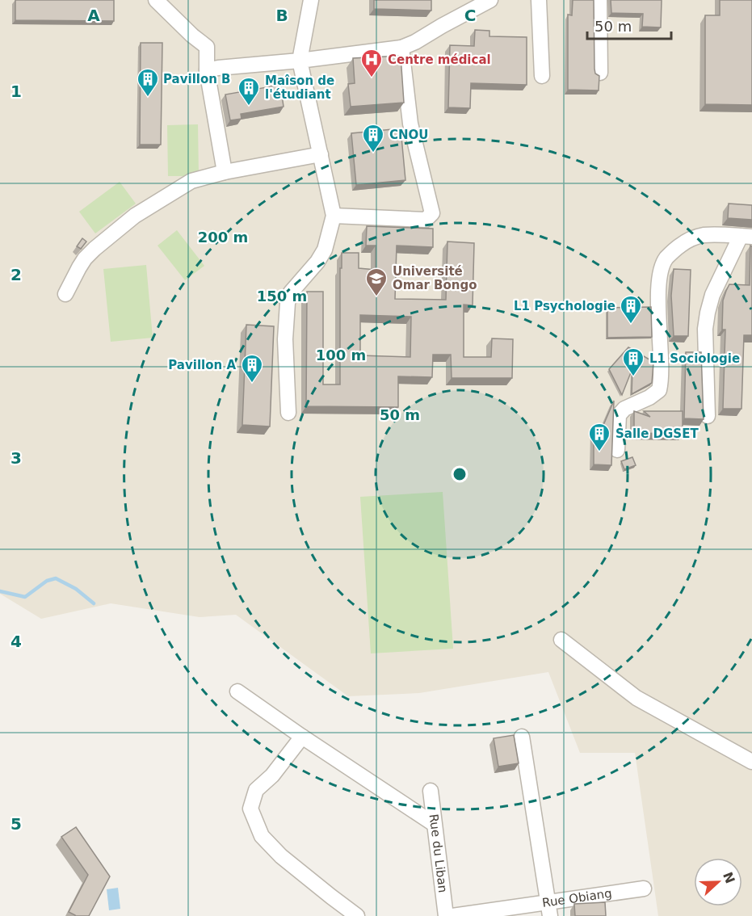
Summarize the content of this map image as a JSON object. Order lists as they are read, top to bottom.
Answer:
{
  "streets": {
    "street": ["Rue du Liban", "Rue Obiang"]
  },
  "places": {
    "hospital": ["Centre médical"],
    "building": [
      "Pavillon B",
      "Maîson de l'étudiant",
      "CNOU",
      "L1 Psychologie",
      "L1 Sociologie",
      "Pavillon A",
      "Salle DGSET"
    ],
    "school or university": ["Université Omar Bongo"]
  },
  "scale_bar": "50 m",
  "north": "right",
  "grid": {
    "columns": ["A", "B", "C"],
    "rows": [
      "1",
      "2",
      "3",
      "4",
      "5"
    ]
  },
  "rings": [
    "200 m",
    "150 m",
    "100 m",
    "50 m"
  ]
}
